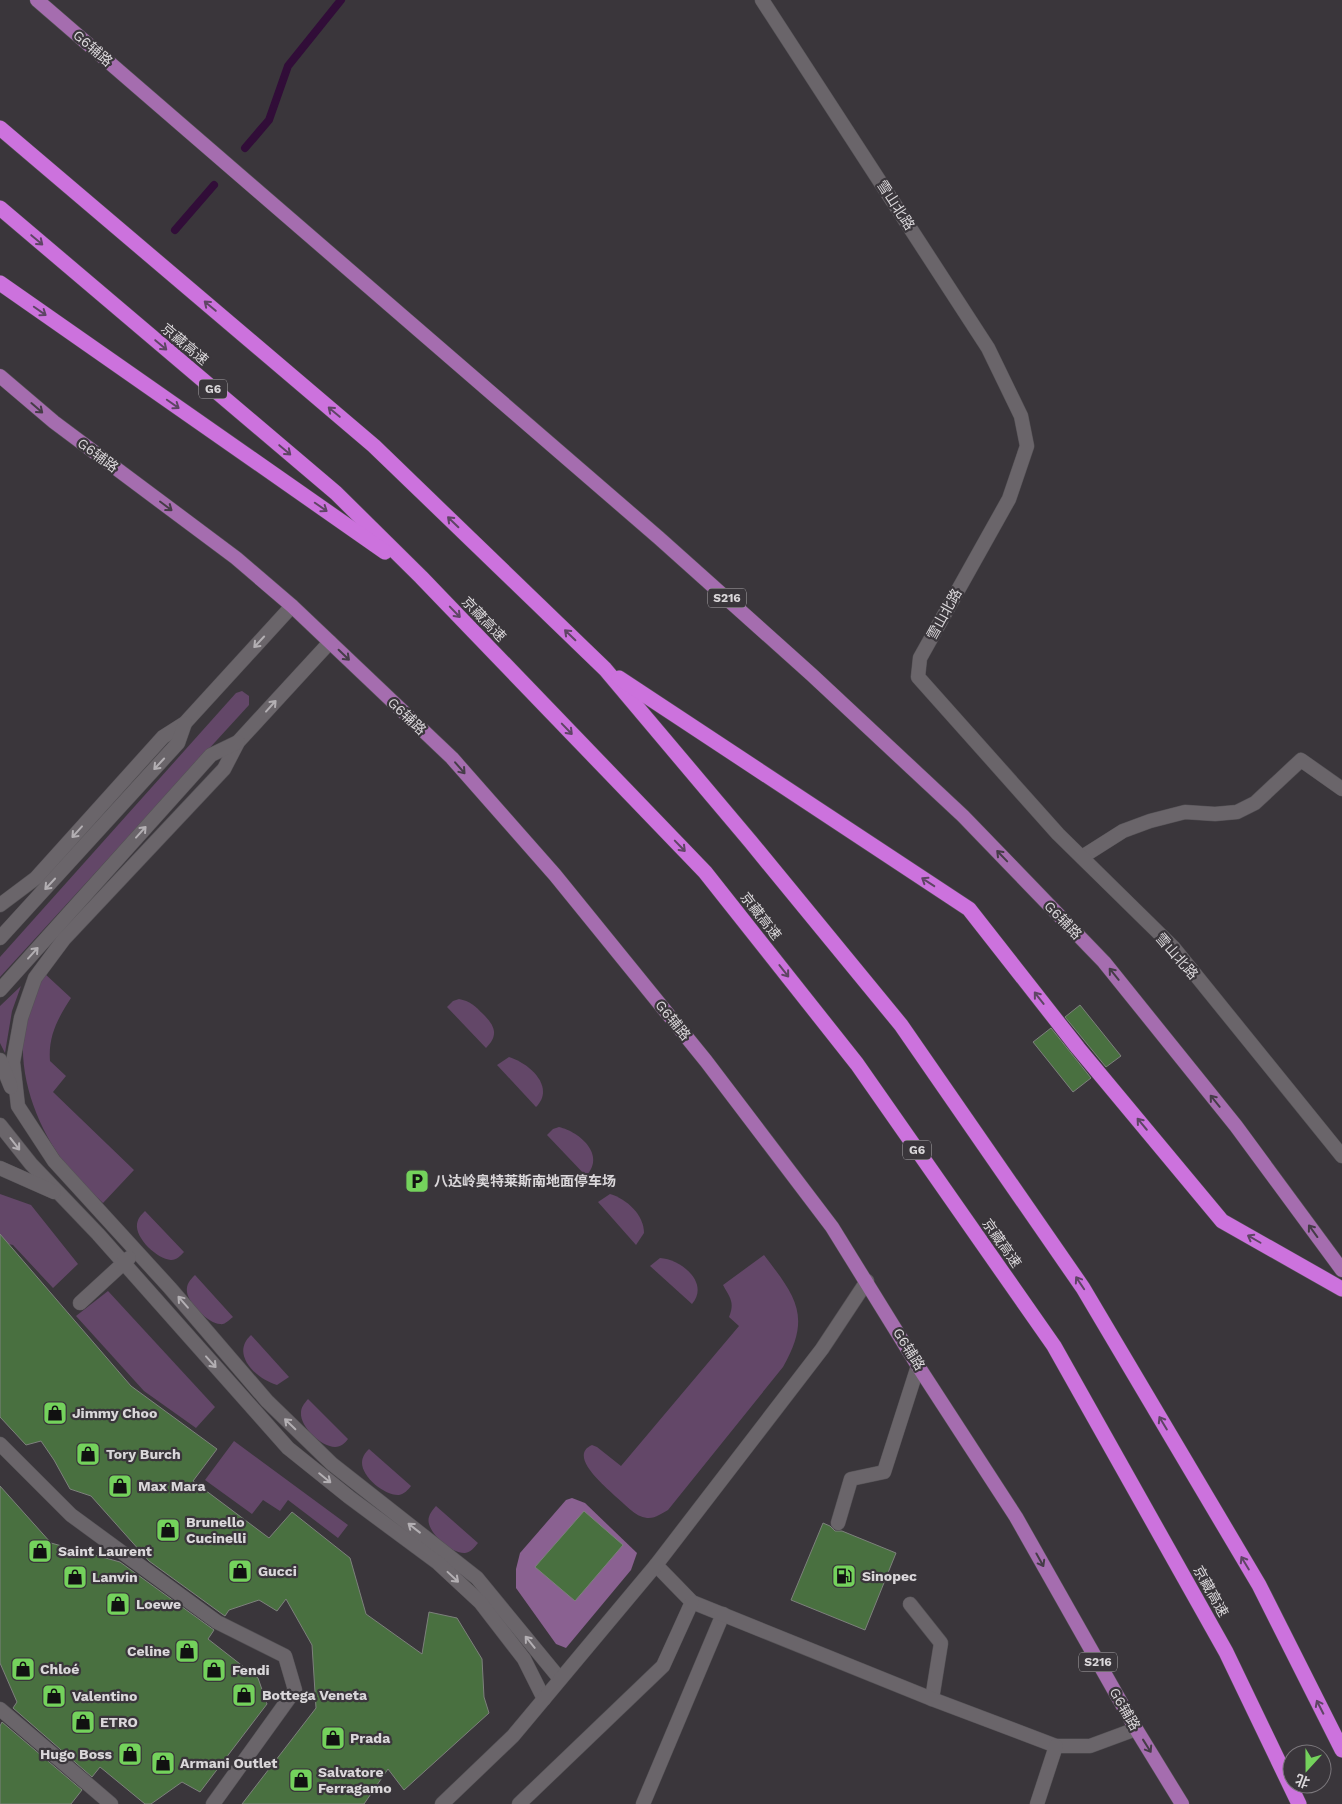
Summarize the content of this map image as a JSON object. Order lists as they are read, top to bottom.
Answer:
{
  "streets": {
    "highway": ["京藏高速", "G6"],
    "main road": ["G6辅路", "S216"],
    "street": ["雪山北路"]
  },
  "places": {
    "parking": ["八达岭奥特莱斯南地面停车场"],
    "shop": [
      "Jimmy Choo",
      "Tory Burch",
      "Max Mara",
      "Brunello Cucinelli",
      "Saint Laurent",
      "Gucci",
      "Lanvin",
      "Loewe",
      "Celine",
      "Chloé",
      "Fendi",
      "Bottega Veneta",
      "Valentino",
      "ETRO",
      "Prada",
      "Hugo Boss",
      "Armani Outlet",
      "Salvatore Ferragamo"
    ],
    "fuel station": ["Sinopec"]
  },
  "north": "bottom"
}
